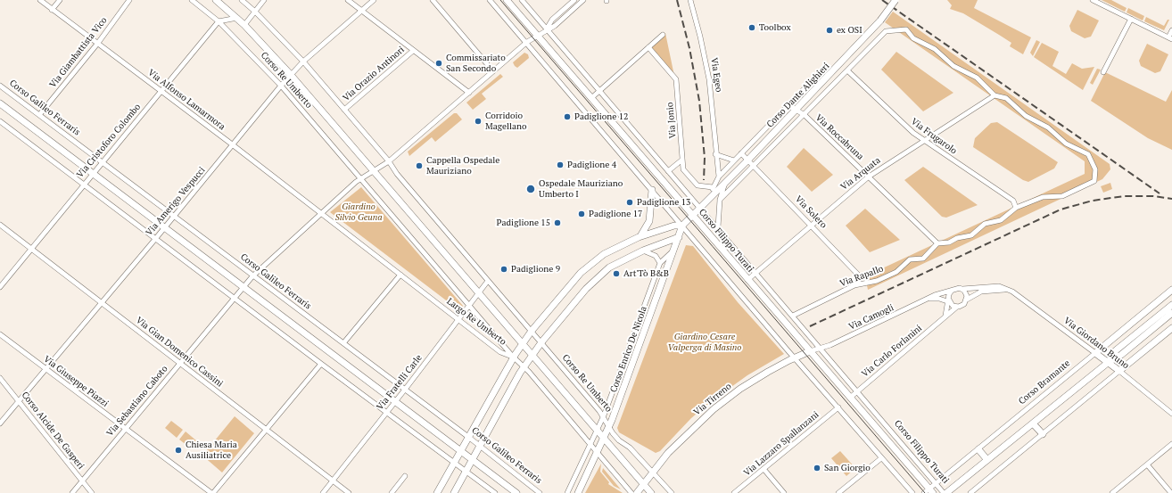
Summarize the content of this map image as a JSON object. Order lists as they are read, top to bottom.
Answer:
{
  "streets": {
    "main road": [
      "Corso Re Umberto",
      "Corso Dante Alighieri",
      "Corso Filippo Turati",
      "Largo Re Umberto",
      "Via Giordano Bruno",
      "Corso Enrico De Nicola",
      "Corso Bramante",
      "Via Tirreno"
    ],
    "street": [
      "Via Giambattista Vico",
      "Via Orazio Antinori",
      "Via Egeo",
      "Via Alfonso Lamarmora",
      "Corso Galileo Ferraris",
      "Via Jonio",
      "Via Frugarolo",
      "Via Roccabruna",
      "Via Cristoforo Colombo",
      "Via Arquata",
      "Via Amerigo Vespucci",
      "Via Solero",
      "Via Rapallo",
      "Via Camogli",
      "Via Carlo Forlanini",
      "Via Gian Domenico Cassini",
      "Via Giuseppe Piazzi",
      "Via Fratelli Carle",
      "Via Sebastiano Caboto",
      "Corso Alcide De Gasperi",
      "Via Lazzaro Spallanzani"
    ]
  },
  "crossings": [
    ["Via Giambattista Vico", "Via Alfonso Lamarmora"],
    ["Via Giambattista Vico", "Corso Galileo Ferraris"],
    ["Via Egeo", "Corso Dante Alighieri"],
    ["Corso Re Umberto", "Via Cristoforo Colombo"],
    ["Corso Re Umberto", "Via Amerigo Vespucci"],
    ["Corso Re Umberto", "Largo Re Umberto"],
    ["Corso Re Umberto", "Corso Enrico De Nicola"],
    ["Corso Re Umberto", "Via Tirreno"],
    ["Corso Dante Alighieri", "Via Jonio"],
    ["Corso Dante Alighieri", "Via Frugarolo"],
    ["Corso Dante Alighieri", "Via Roccabruna"],
    ["Corso Dante Alighieri", "Via Arquata"],
    ["Corso Dante Alighieri", "Via Solero"],
    ["Corso Dante Alighieri", "Corso Filippo Turati"],
    ["Corso Dante Alighieri", "Corso Enrico De Nicola"],
    ["Via Alfonso Lamarmora", "Via Cristoforo Colombo"],
    ["Via Alfonso Lamarmora", "Via Amerigo Vespucci"],
    ["Via Alfonso Lamarmora", "Largo Re Umberto"],
    ["Via Alfonso Lamarmora", "Via Sebastiano Caboto"],
    ["Corso Galileo Ferraris", "Via Cristoforo Colombo"],
    ["Corso Galileo Ferraris", "Via Amerigo Vespucci"],
    ["Corso Galileo Ferraris", "Via Fratelli Carle"],
    ["Corso Galileo Ferraris", "Via Sebastiano Caboto"],
    ["Via Frugarolo", "Via Arquata"],
    ["Via Roccabruna", "Via Arquata"],
    ["Via Roccabruna", "Via Rapallo"],
    ["Via Cristoforo Colombo", "Via Gian Domenico Cassini"],
    ["Via Arquata", "Via Solero"],
    ["Via Arquata", "Corso Filippo Turati"],
    ["Via Amerigo Vespucci", "Via Gian Domenico Cassini"],
    ["Via Amerigo Vespucci", "Via Giuseppe Piazzi"],
    ["Via Amerigo Vespucci", "Corso Alcide De Gasperi"],
    ["Via Solero", "Via Rapallo"],
    ["Corso Filippo Turati", "Via Rapallo"],
    ["Corso Filippo Turati", "Via Camogli"],
    ["Corso Filippo Turati", "Via Carlo Forlanini"],
    ["Corso Filippo Turati", "Corso Bramante"],
    ["Corso Filippo Turati", "Via Tirreno"],
    ["Via Camogli", "Via Giordano Bruno"],
    ["Via Camogli", "Via Carlo Forlanini"],
    ["Via Camogli", "Via Tirreno"],
    ["Largo Re Umberto", "Via Fratelli Carle"],
    ["Largo Re Umberto", "Via Sebastiano Caboto"],
    ["Via Giordano Bruno", "Via Carlo Forlanini"],
    ["Via Giordano Bruno", "Corso Bramante"],
    ["Via Gian Domenico Cassini", "Via Fratelli Carle"],
    ["Via Gian Domenico Cassini", "Via Sebastiano Caboto"],
    ["Via Giuseppe Piazzi", "Via Sebastiano Caboto"],
    ["Via Sebastiano Caboto", "Corso Alcide De Gasperi"]
  ],
  "parks": ["Giardino Silvio Geuna", "Giardino Cesare Valperga di Masino"],
  "places": [
    "Toolbox",
    "ex OSI",
    "Commissariato San Secondo",
    "Padiglione 12",
    "Corridoio Magellano",
    "Padiglione 4",
    "Cappella Ospedale Mauriziano",
    "Ospedale Mauriziano Umberto I",
    "Padiglione 13",
    "Padiglione 17",
    "Padiglione 15",
    "Padiglione 9",
    "Art'Tò B&B",
    "Chiesa Maria Ausiliatrice",
    "San Giorgio"
  ]
}
